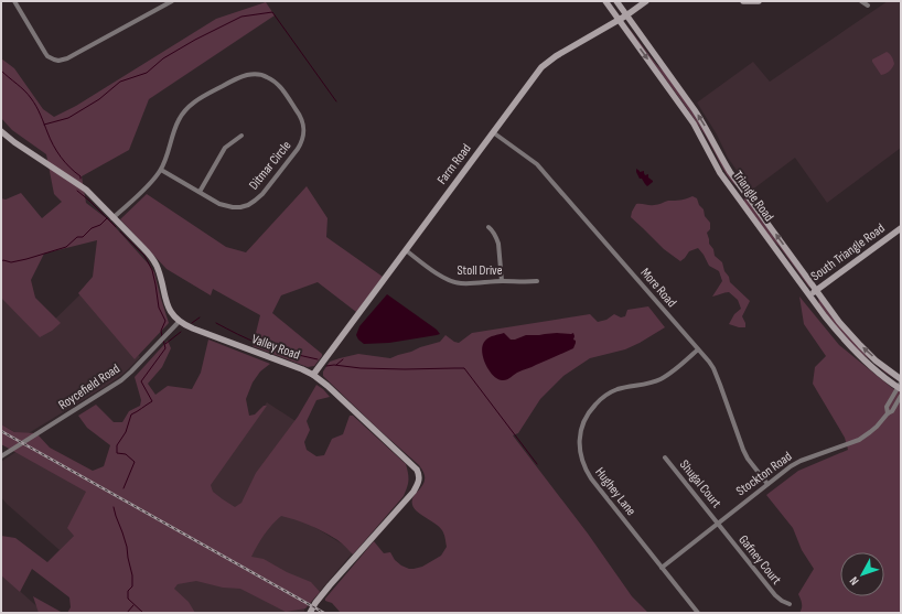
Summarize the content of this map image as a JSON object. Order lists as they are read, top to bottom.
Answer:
{
  "streets": {
    "street": [
      "Farm Road",
      "Ditmar Circle",
      "Triangle Road",
      "South Triangle Road",
      "Stoll Drive",
      "More Road",
      "Valley Road",
      "Roycefield Road",
      "Stockton Road",
      "Shugal Court",
      "Hughey Lane",
      "Gafney Court"
    ]
  },
  "crossings": [
    ["Farm Road", "Triangle Road"],
    ["Farm Road", "Stoll Drive"],
    ["Farm Road", "More Road"],
    ["Farm Road", "Valley Road"],
    ["Triangle Road", "South Triangle Road"],
    ["Triangle Road", "Stockton Road"],
    ["More Road", "Stockton Road"],
    ["More Road", "Hughey Lane"],
    ["Valley Road", "Roycefield Road"],
    ["Stockton Road", "Shugal Court"],
    ["Stockton Road", "Hughey Lane"],
    ["Stockton Road", "Gafney Court"],
    ["Shugal Court", "Gafney Court"]
  ],
  "north": "bottom left"
}
